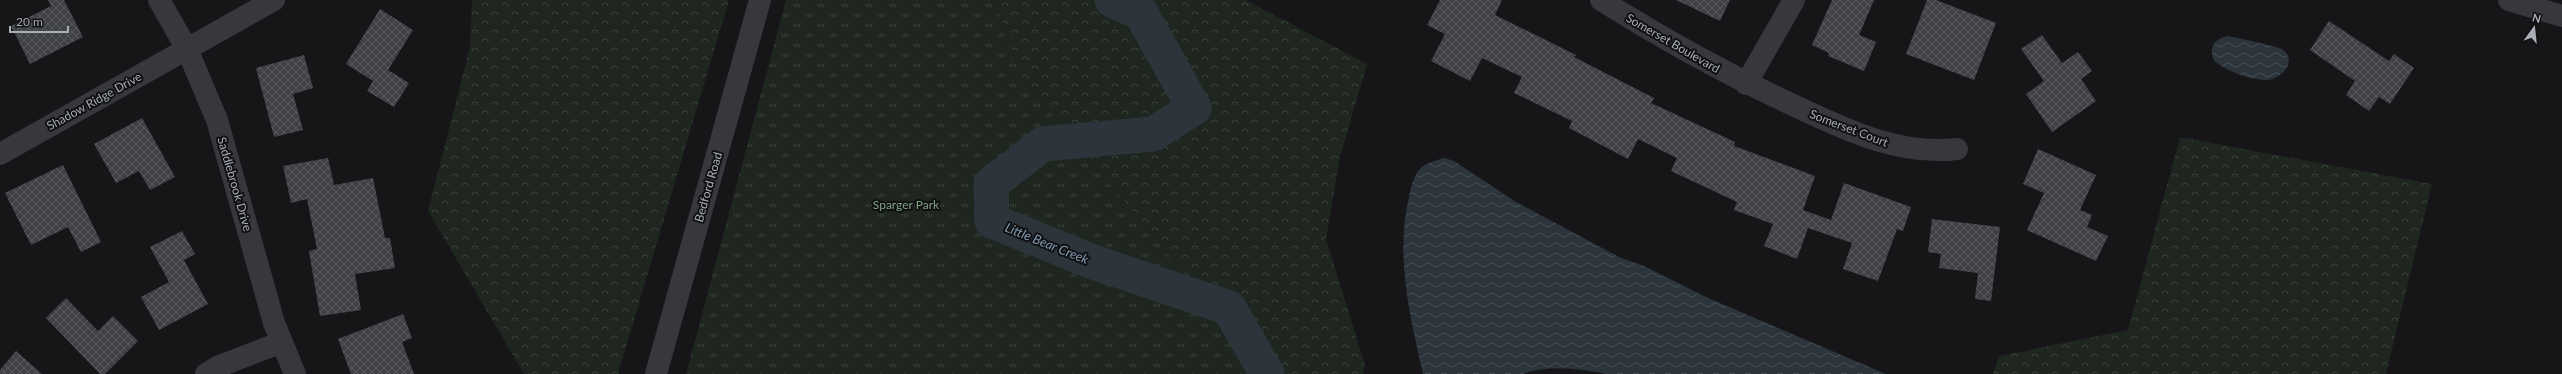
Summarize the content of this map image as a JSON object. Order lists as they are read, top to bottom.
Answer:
{
  "streets": {
    "street": [
      "Somerset Boulevard",
      "Shadow Ridge Drive",
      "Somerset Court",
      "Saddlebrook Drive",
      "Bedford Road"
    ]
  },
  "crossings": [
    ["Somerset Boulevard", "Somerset Court"],
    ["Shadow Ridge Drive", "Saddlebrook Drive"]
  ],
  "water": ["Little Bear Creek"],
  "parks": ["Sparger Park"],
  "scale_bar": "20 m",
  "north": "top"
}
